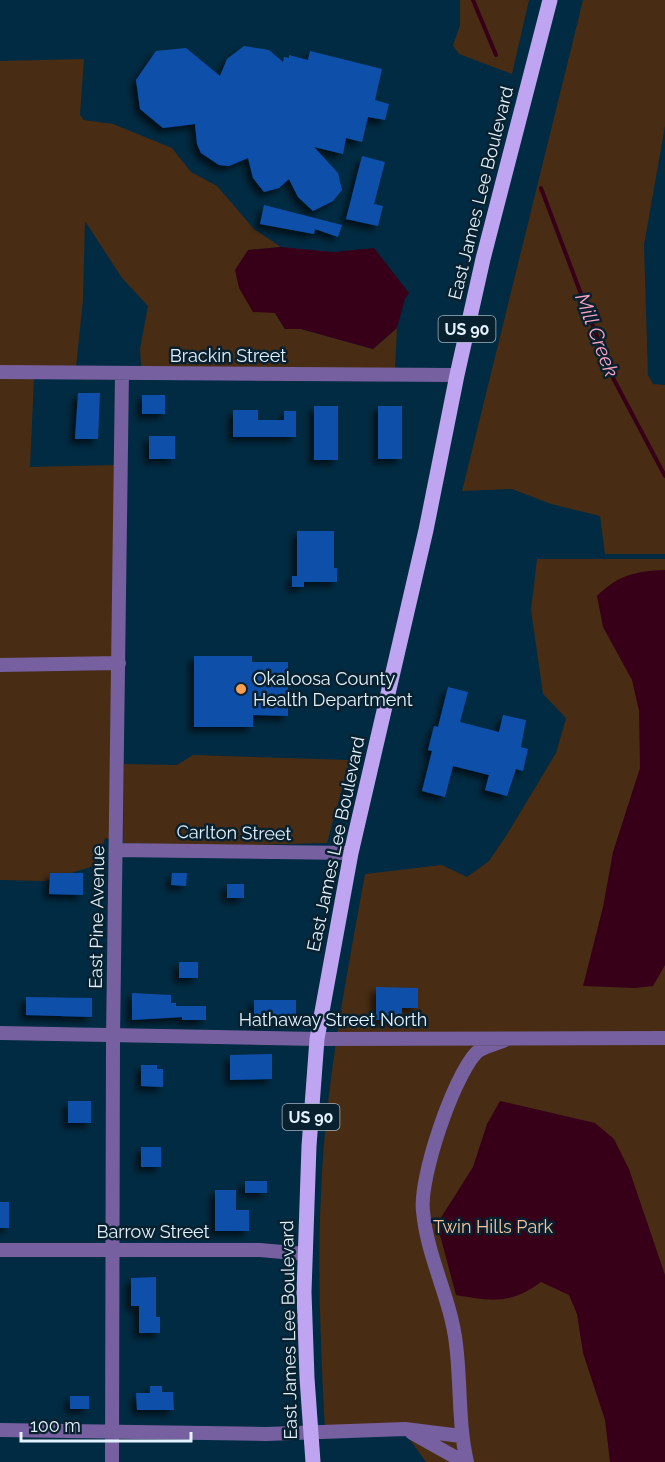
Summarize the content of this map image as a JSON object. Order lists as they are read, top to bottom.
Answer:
{
  "streets": {
    "main road": ["East James Lee Boulevard", "US 90"],
    "street": [
      "Brackin Street",
      "Carlton Street",
      "East Pine Avenue",
      "Hathaway Street North",
      "Barrow Street"
    ]
  },
  "crossings": [
    ["East James Lee Boulevard", "Brackin Street"],
    ["East James Lee Boulevard", "Carlton Street"],
    ["East James Lee Boulevard", "Hathaway Street North"],
    ["East James Lee Boulevard", "Barrow Street"],
    ["Brackin Street", "East Pine Avenue"],
    ["Carlton Street", "East Pine Avenue"],
    ["East Pine Avenue", "Hathaway Street North"],
    ["East Pine Avenue", "Barrow Street"]
  ],
  "water": ["Mill Creek"],
  "parks": ["Twin Hills Park"],
  "places": ["Okaloosa County Health Department"],
  "scale_bar": "100 m"
}
